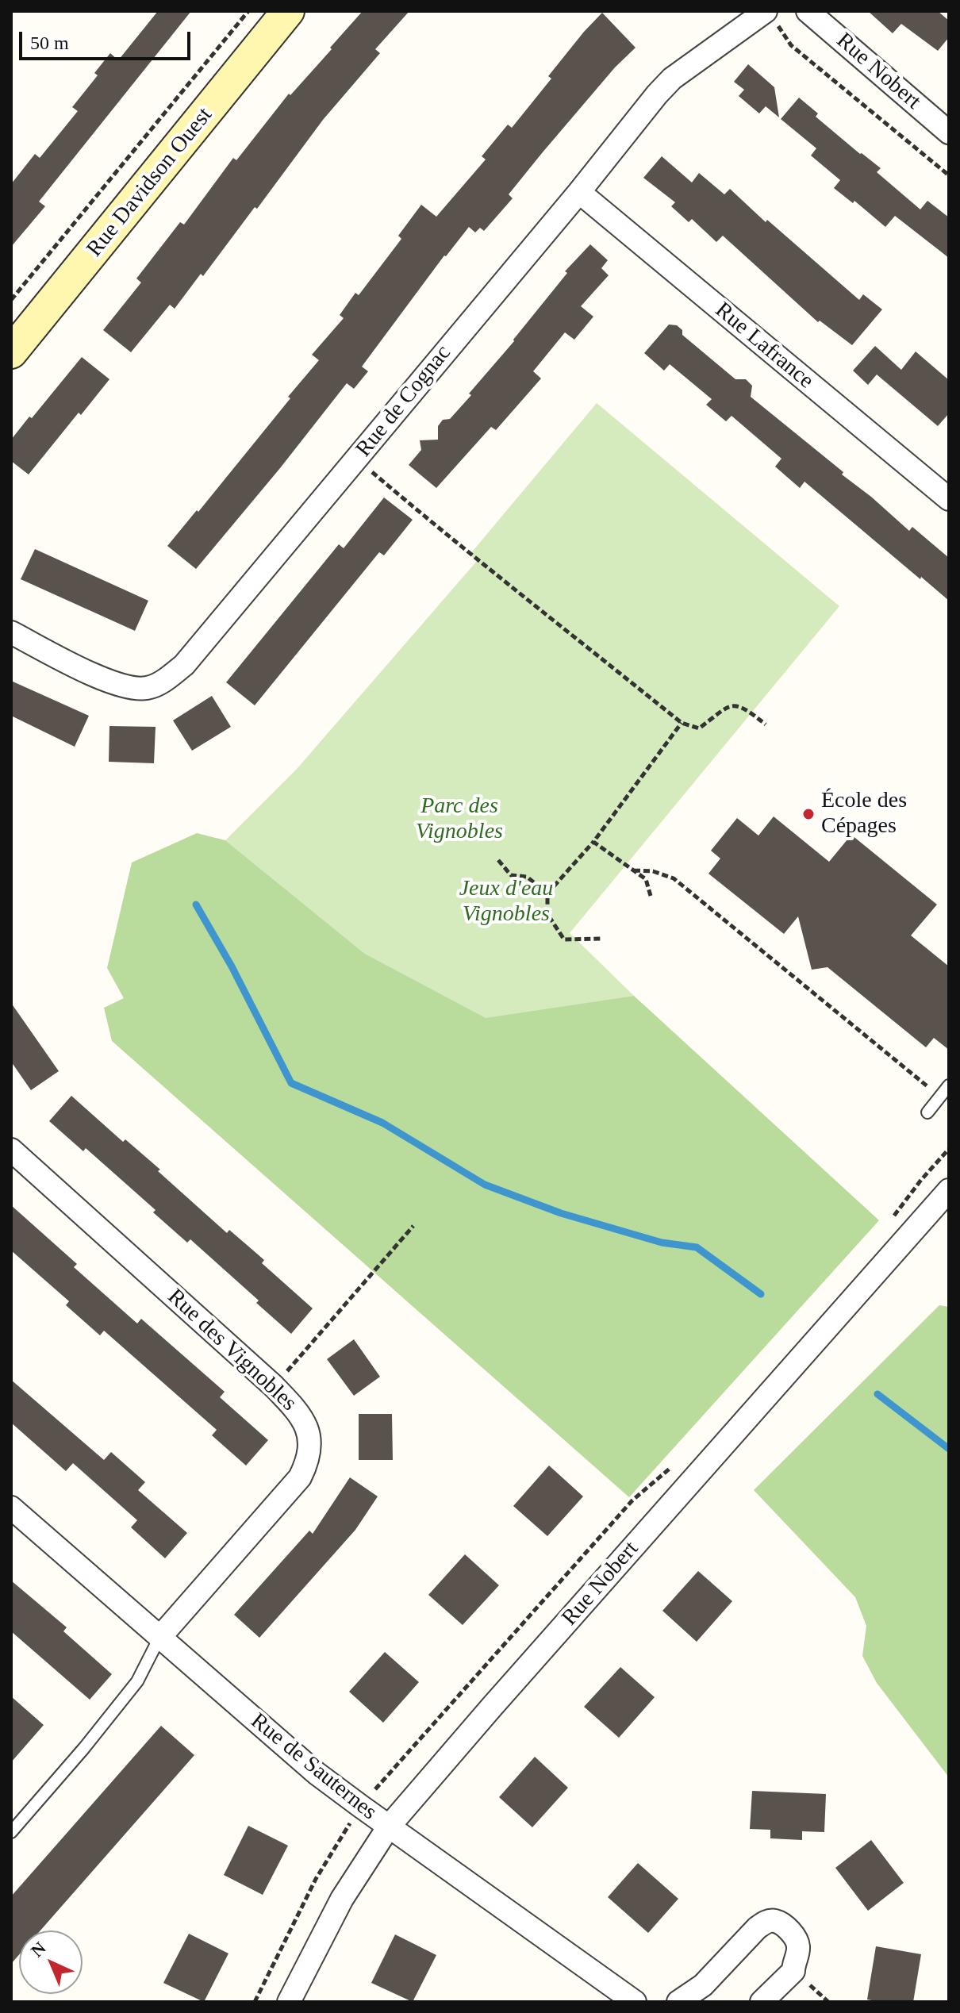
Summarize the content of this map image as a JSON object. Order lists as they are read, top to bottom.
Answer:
{
  "streets": {
    "street": [
      "Rue Nobert",
      "Rue Davidson Ouest",
      "Rue Lafrance",
      "Rue de Cognac",
      "Rue des Vignobles",
      "Rue de Sauternes"
    ]
  },
  "crossings": [
    ["Rue Nobert", "Rue de Sauternes"],
    ["Rue Lafrance", "Rue de Cognac"],
    ["Rue des Vignobles", "Rue de Sauternes"]
  ],
  "parks": ["Parc des Vignobles", "Jeux d'eau Vignobles"],
  "places": ["École des Cépages"],
  "scale_bar": "50 m",
  "north": "top left"
}
